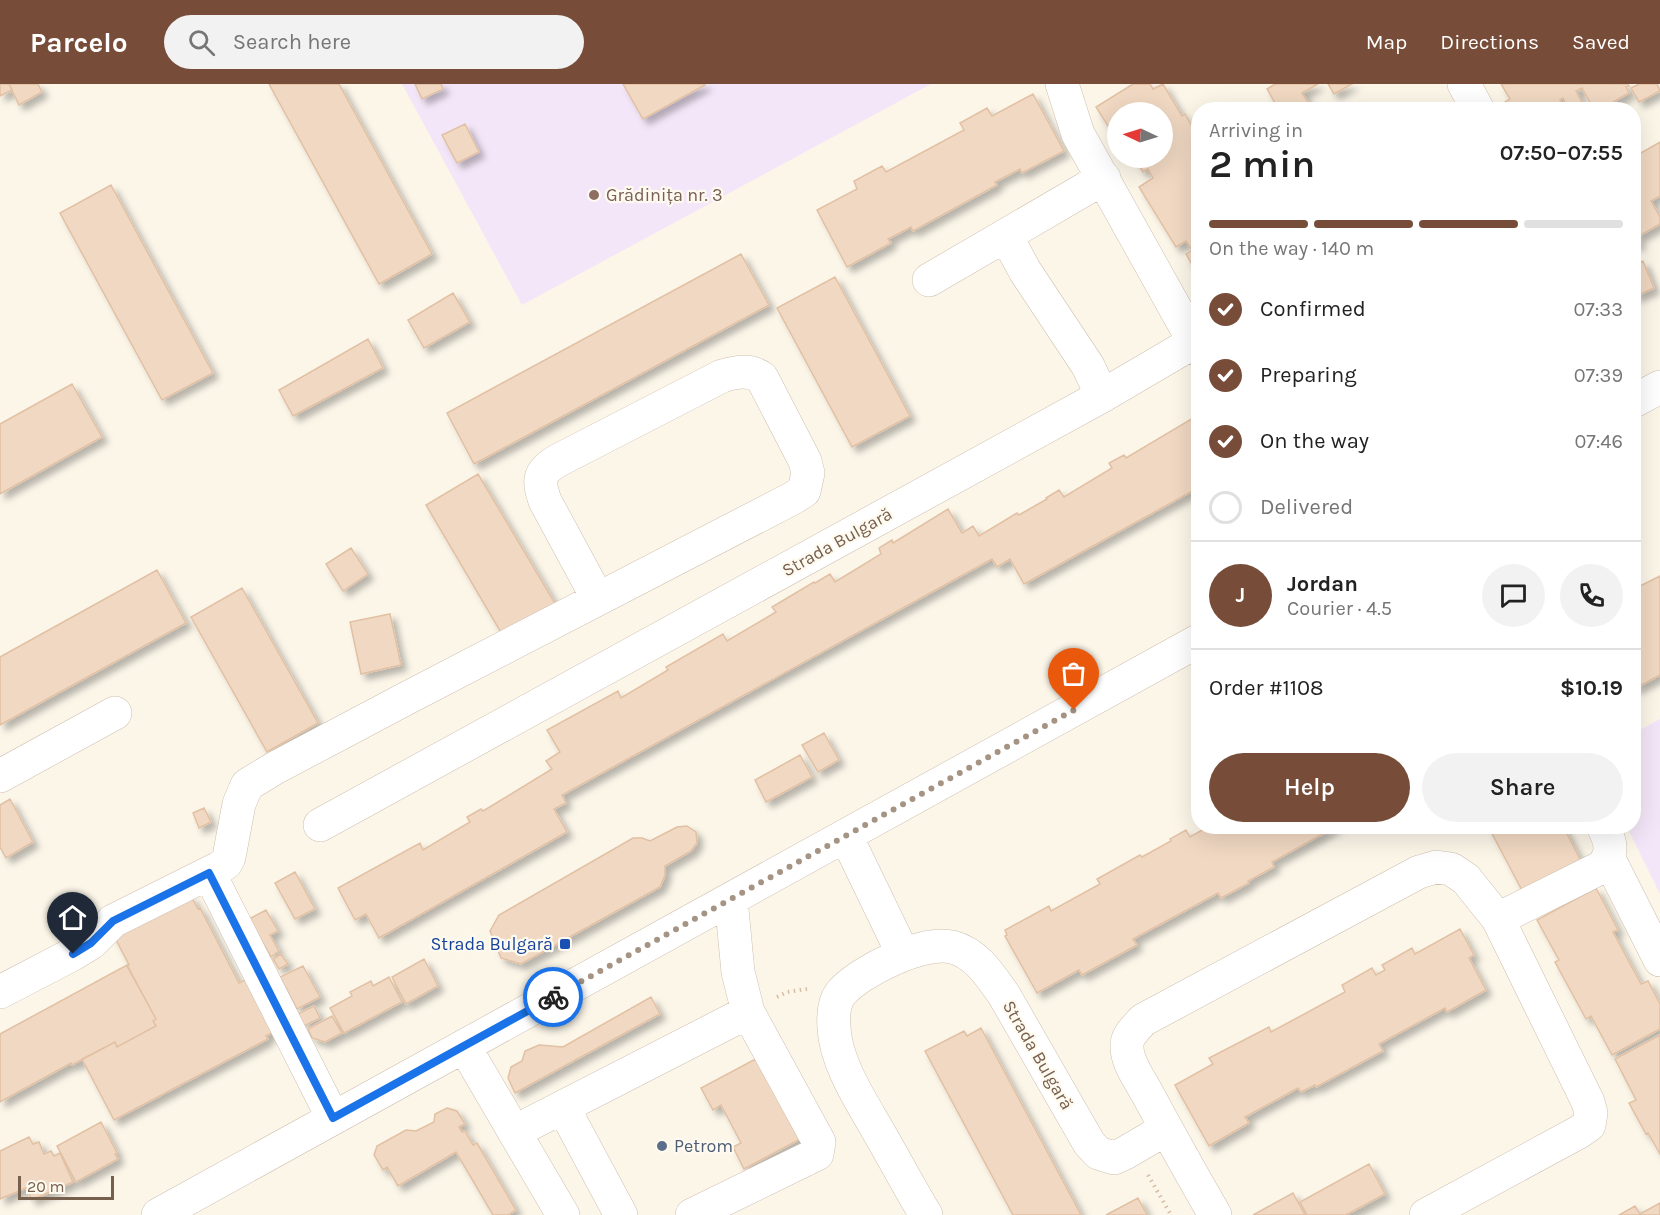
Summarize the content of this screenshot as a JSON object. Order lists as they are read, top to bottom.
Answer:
{
  "streets": {
    "street": ["Strada Bulgară"]
  },
  "places": {
    "other": ["Grădinița nr. 3", "Petrom"],
    "transit": ["Strada Bulgară"]
  },
  "scale_bar": "20 m",
  "north": "left",
  "page": {
    "header": "Parcelo",
    "search": "Search here",
    "nav": ["Map", "Directions", "Saved"],
    "heading": ["2 min", "Arriving in", "07:50–07:55"],
    "panel": [
      "Jordan",
      "Courier · 4.5",
      "Order #1108",
      "$10.19"
    ],
    "bar": "On the way · 140 m",
    "list": [
      ["Confirmed", "07:33"],
      ["Preparing", "07:39"],
      ["On the way", "07:46"],
      "Delivered"
    ],
    "round": "J",
    "buttons": ["Help", "Share"],
    "scale": "20 m"
  }
}
